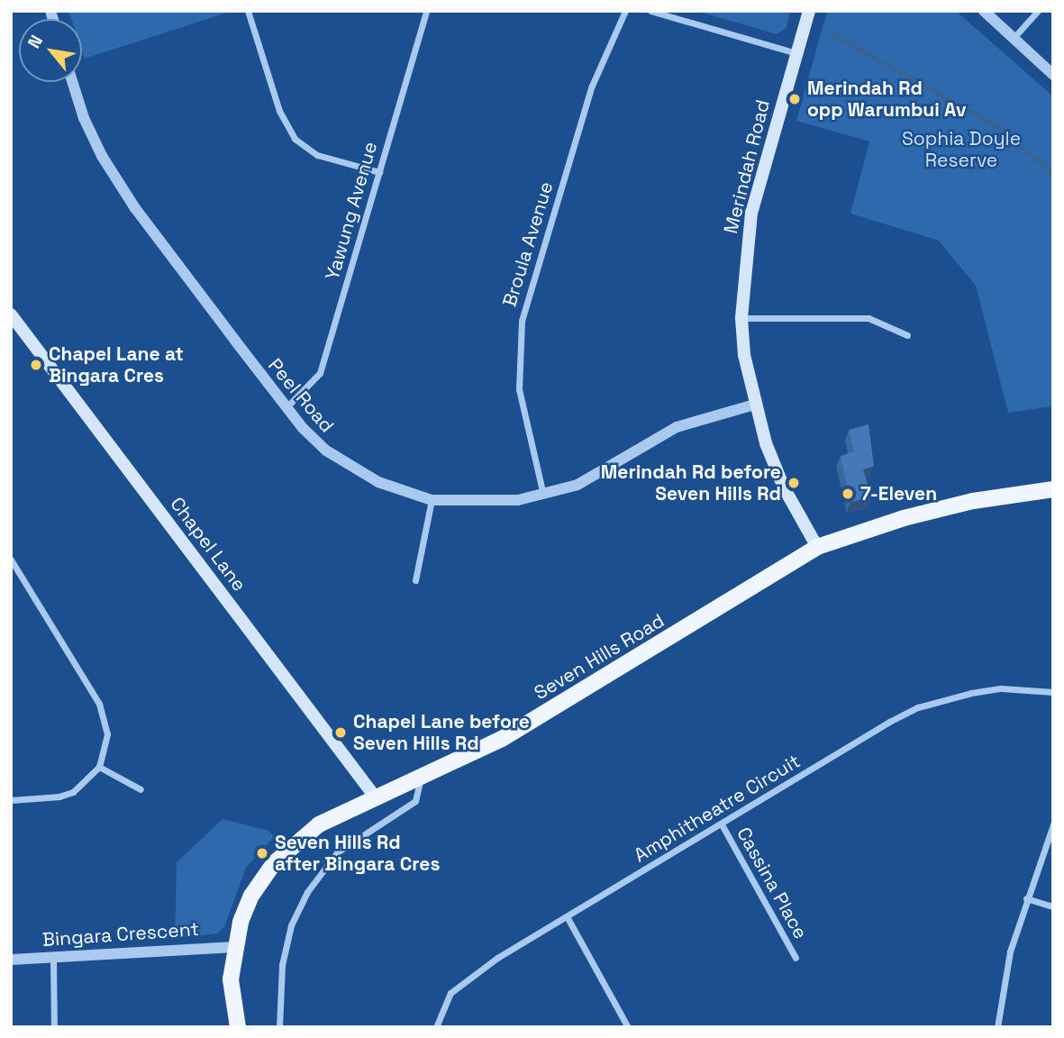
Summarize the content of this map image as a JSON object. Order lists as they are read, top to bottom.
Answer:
{
  "streets": {
    "main road": ["Merindah Road", "Chapel Lane", "Seven Hills Road"],
    "street": [
      "Yawung Avenue",
      "Broula Avenue",
      "Peel Road",
      "Amphitheatre Circuit",
      "Cassina Place",
      "Bingara Crescent"
    ]
  },
  "crossings": [
    ["Merindah Road", "Peel Road"],
    ["Merindah Road", "Seven Hills Road"],
    ["Yawung Avenue", "Peel Road"],
    ["Broula Avenue", "Peel Road"],
    ["Chapel Lane", "Seven Hills Road"],
    ["Seven Hills Road", "Bingara Crescent"],
    ["Amphitheatre Circuit", "Cassina Place"]
  ],
  "parks": ["Sophia Doyle Reserve"],
  "places": [
    "Merindah Rd opp Warumbui Av",
    "Chapel Lane at Bingara Cres",
    "Merindah Rd before Seven Hills Rd",
    "7-Eleven",
    "Chapel Lane before Seven Hills Rd",
    "Seven Hills Rd after Bingara Cres"
  ],
  "north": "top left"
}
